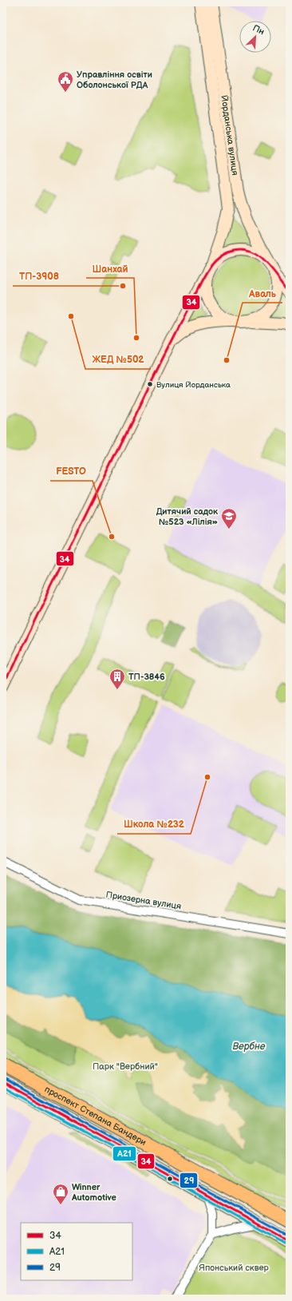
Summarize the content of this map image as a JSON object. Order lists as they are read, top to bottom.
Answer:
{
  "streets": {
    "main road": ["Йорданська вулиця", "проспект Степана Бандери"],
    "street": ["Приозерна вулиця"]
  },
  "water": ["Вербне"],
  "parks": ["Парк \"Вербний\"", "Японський сквер"],
  "places": {
    "public building": ["Управління освіти Оболонської РДА"],
    "other": [
      "ТП-3908",
      "ЖЕД №502",
      "Шанхай",
      "Аваль",
      "Вулиця Йорданська",
      "FESTO",
      "Школа №232"
    ],
    "school or university": ["Дитячий садок №523 «Лілія»"],
    "building": ["ТП-3846"],
    "shop": ["Winner Automotive"]
  },
  "lines": ["transit line 34", "transit line 29", "transit line А21"],
  "legend": ["34", "А21", "29"],
  "north": "top right"
}
